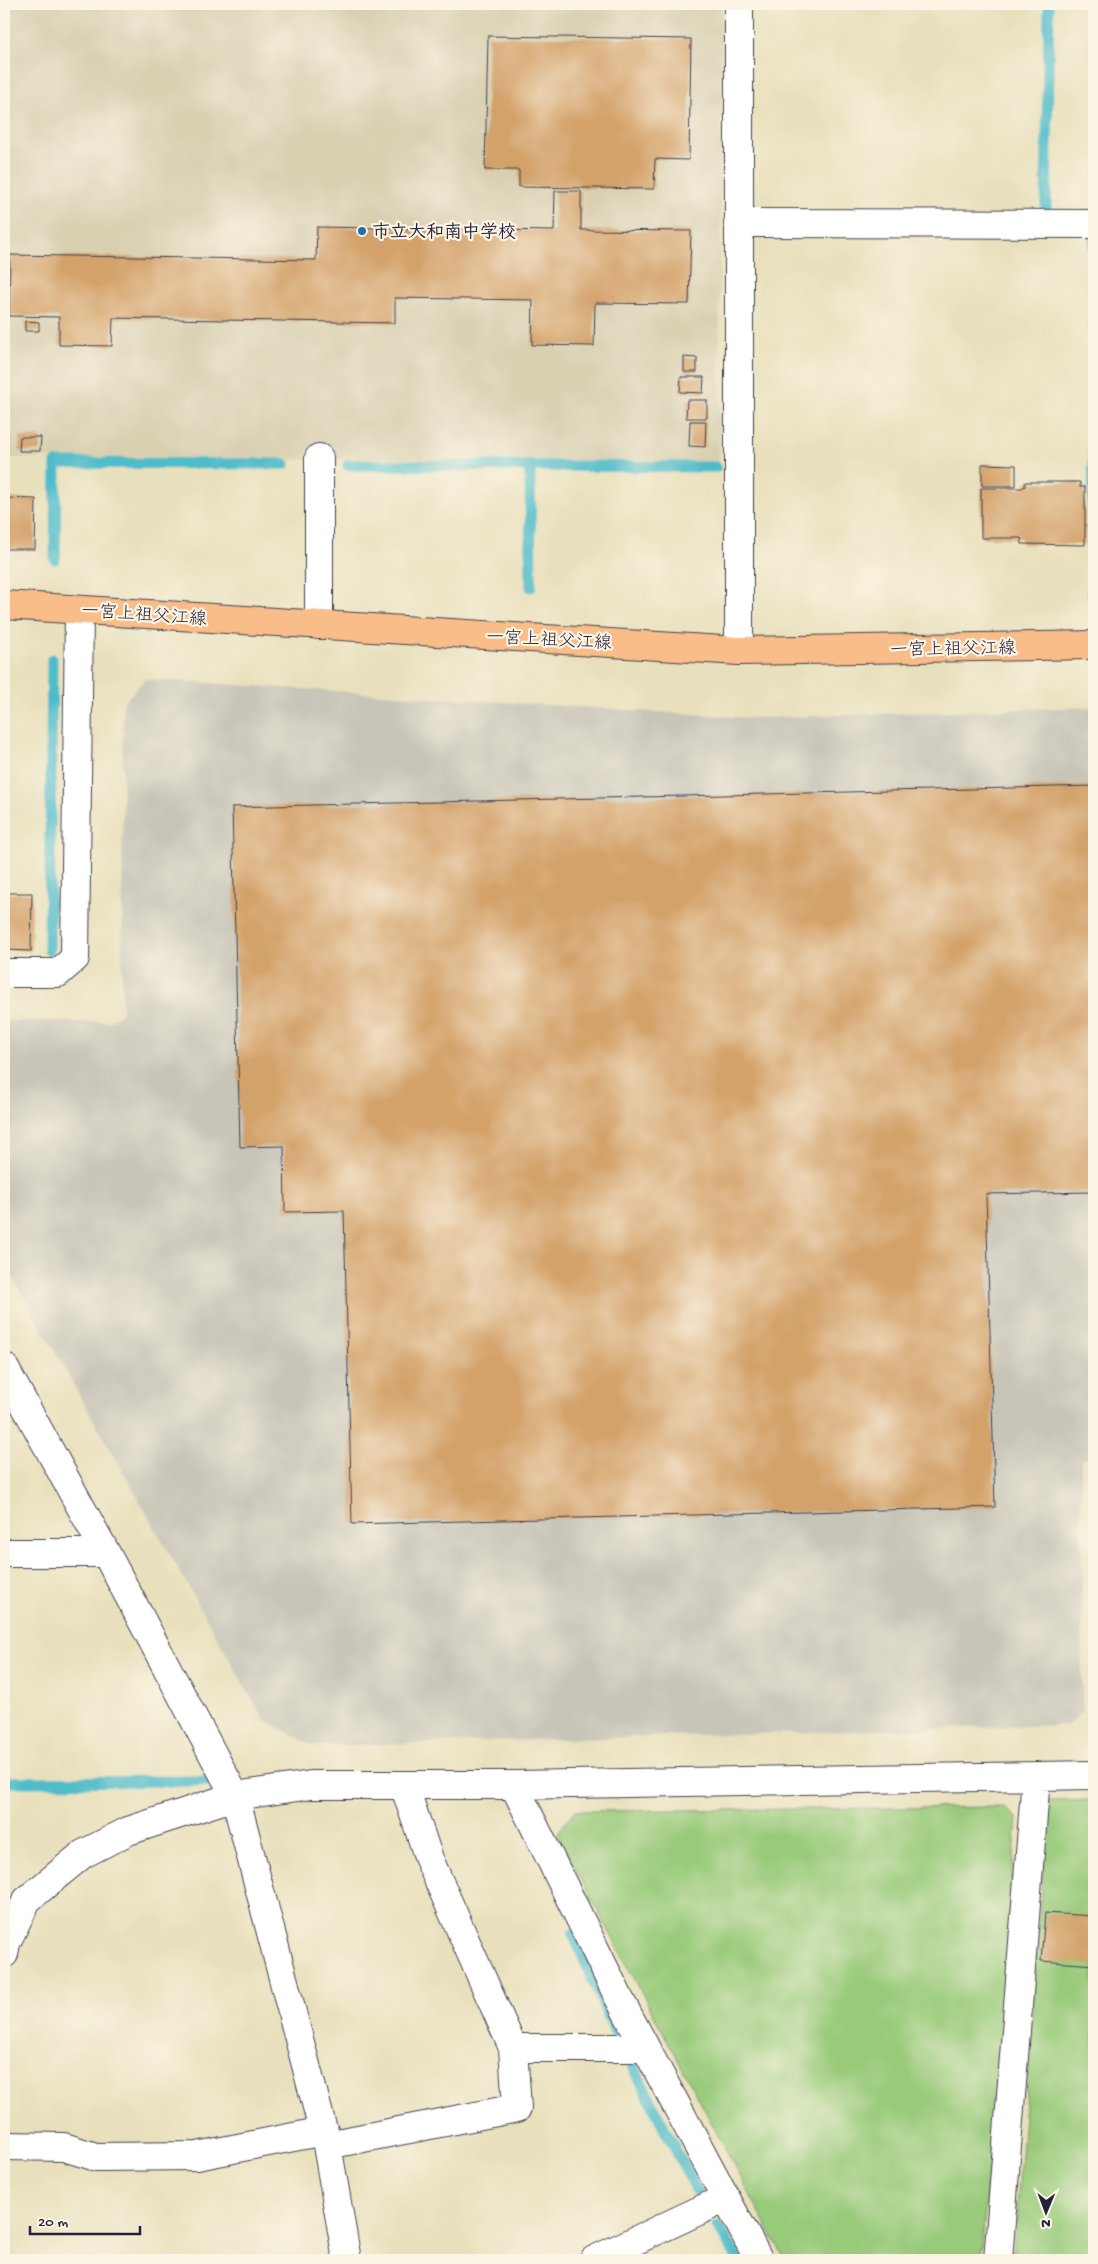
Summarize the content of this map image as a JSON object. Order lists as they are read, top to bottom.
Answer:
{
  "streets": {
    "main road": ["一宮上祖父江線"]
  },
  "places": ["市立大和南中学校"],
  "scale_bar": "20 m",
  "north": "bottom"
}
